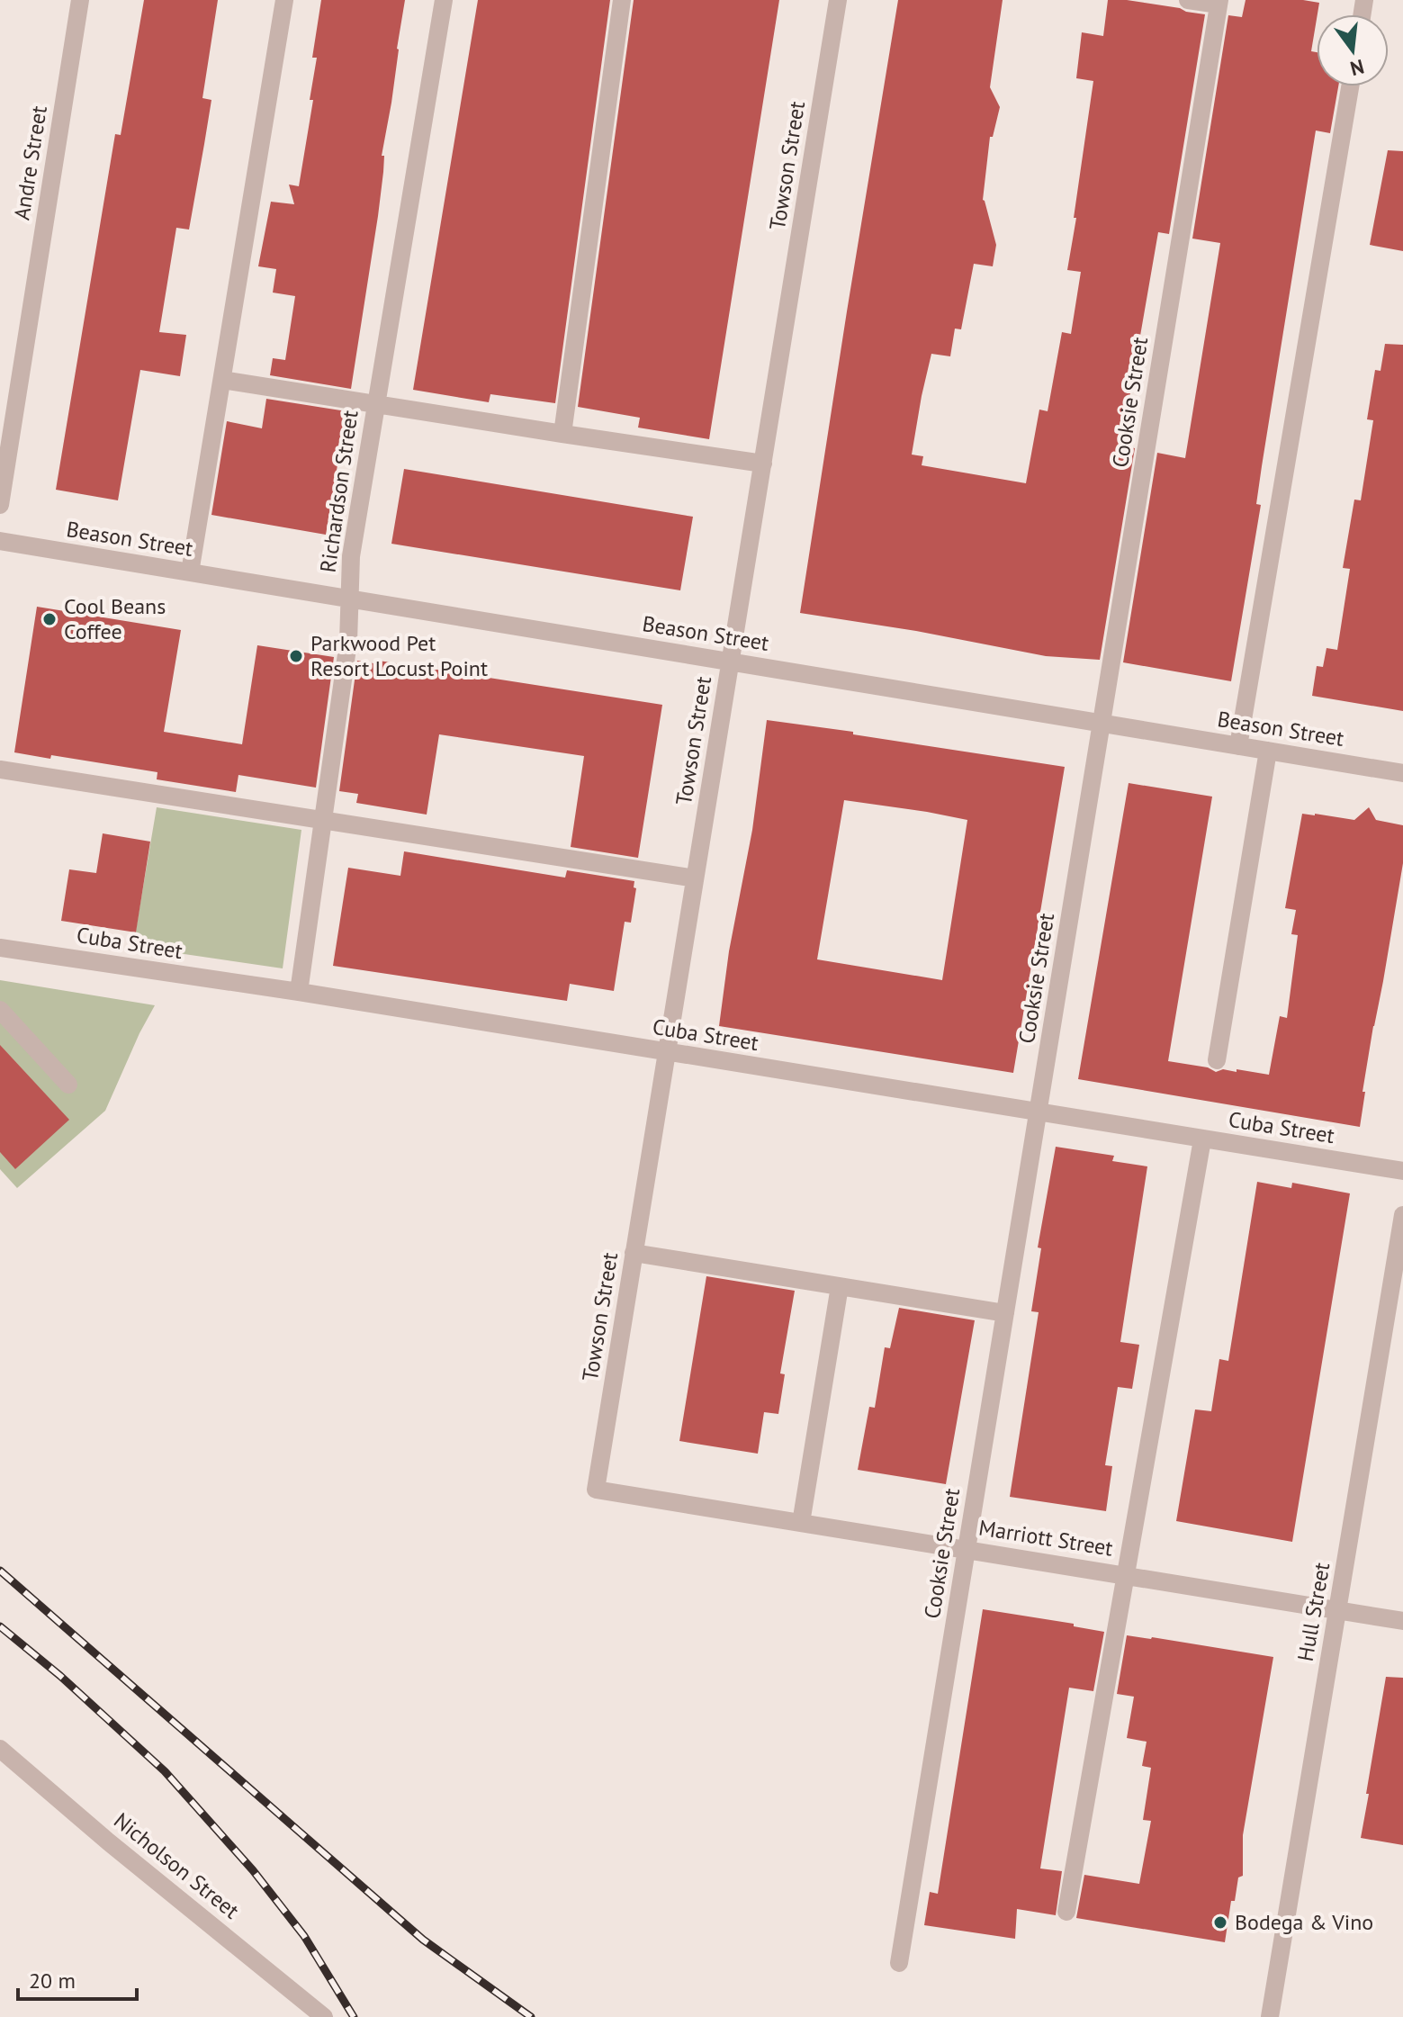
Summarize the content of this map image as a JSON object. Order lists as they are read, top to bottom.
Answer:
{
  "streets": {
    "street": [
      "Andre Street",
      "Towson Street",
      "Cooksie Street",
      "Richardson Street",
      "Beason Street",
      "Cuba Street",
      "Marriott Street",
      "Hull Street",
      "Nicholson Street"
    ]
  },
  "crossings": [
    ["Towson Street", "Beason Street"],
    ["Towson Street", "Cuba Street"],
    ["Towson Street", "Marriott Street"],
    ["Cooksie Street", "Beason Street"],
    ["Cooksie Street", "Cuba Street"],
    ["Cooksie Street", "Marriott Street"],
    ["Richardson Street", "Beason Street"],
    ["Richardson Street", "Cuba Street"],
    ["Marriott Street", "Hull Street"]
  ],
  "places": ["Cool Beans Coffee", "Parkwood Pet Resort Locust Point", "Bodega & Vino"],
  "scale_bar": "20 m",
  "north": "bottom"
}
